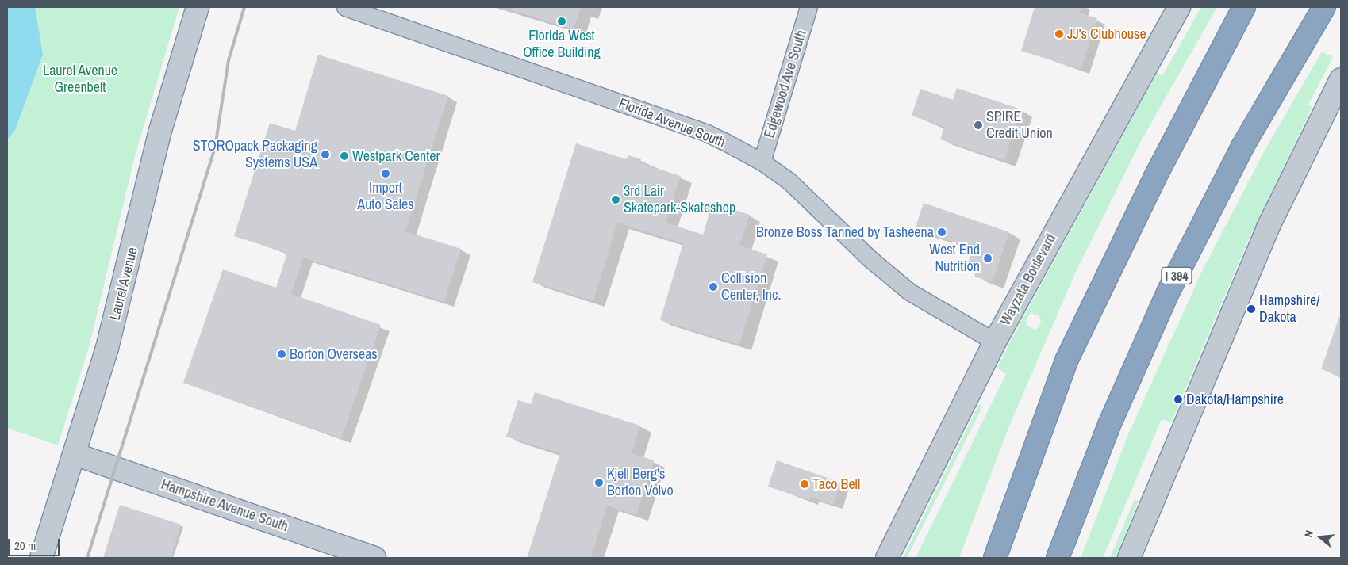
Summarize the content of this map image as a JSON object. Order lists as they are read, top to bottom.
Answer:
{
  "streets": {
    "highway": ["I 394"],
    "street": [
      "Edgewood Ave South",
      "Florida Avenue South",
      "Wayzata Boulevard",
      "Laurel Avenue",
      "Hampshire Avenue South"
    ]
  },
  "crossings": [
    ["Edgewood Ave South", "Florida Avenue South"],
    ["Florida Avenue South", "Wayzata Boulevard"],
    ["Laurel Avenue", "Hampshire Avenue South"]
  ],
  "parks": ["Laurel Avenue Greenbelt"],
  "places": [
    "Florida West Office Building",
    "JJ's Clubhouse",
    "SPIRE Credit Union",
    "STOROpack Packaging Systems USA",
    "Westpark Center",
    "Import Auto Sales",
    "3rd Lair Skatepark-Skateshop",
    "Bronze Boss Tanned by Tasheena",
    "West End Nutrition",
    "Collision Center, Inc.",
    "Hampshire/ Dakota",
    "Borton Overseas",
    "Dakota/Hampshire",
    "Kjell Berg's Borton Volvo",
    "Taco Bell"
  ],
  "scale_bar": "20 m",
  "north": "left"
}
